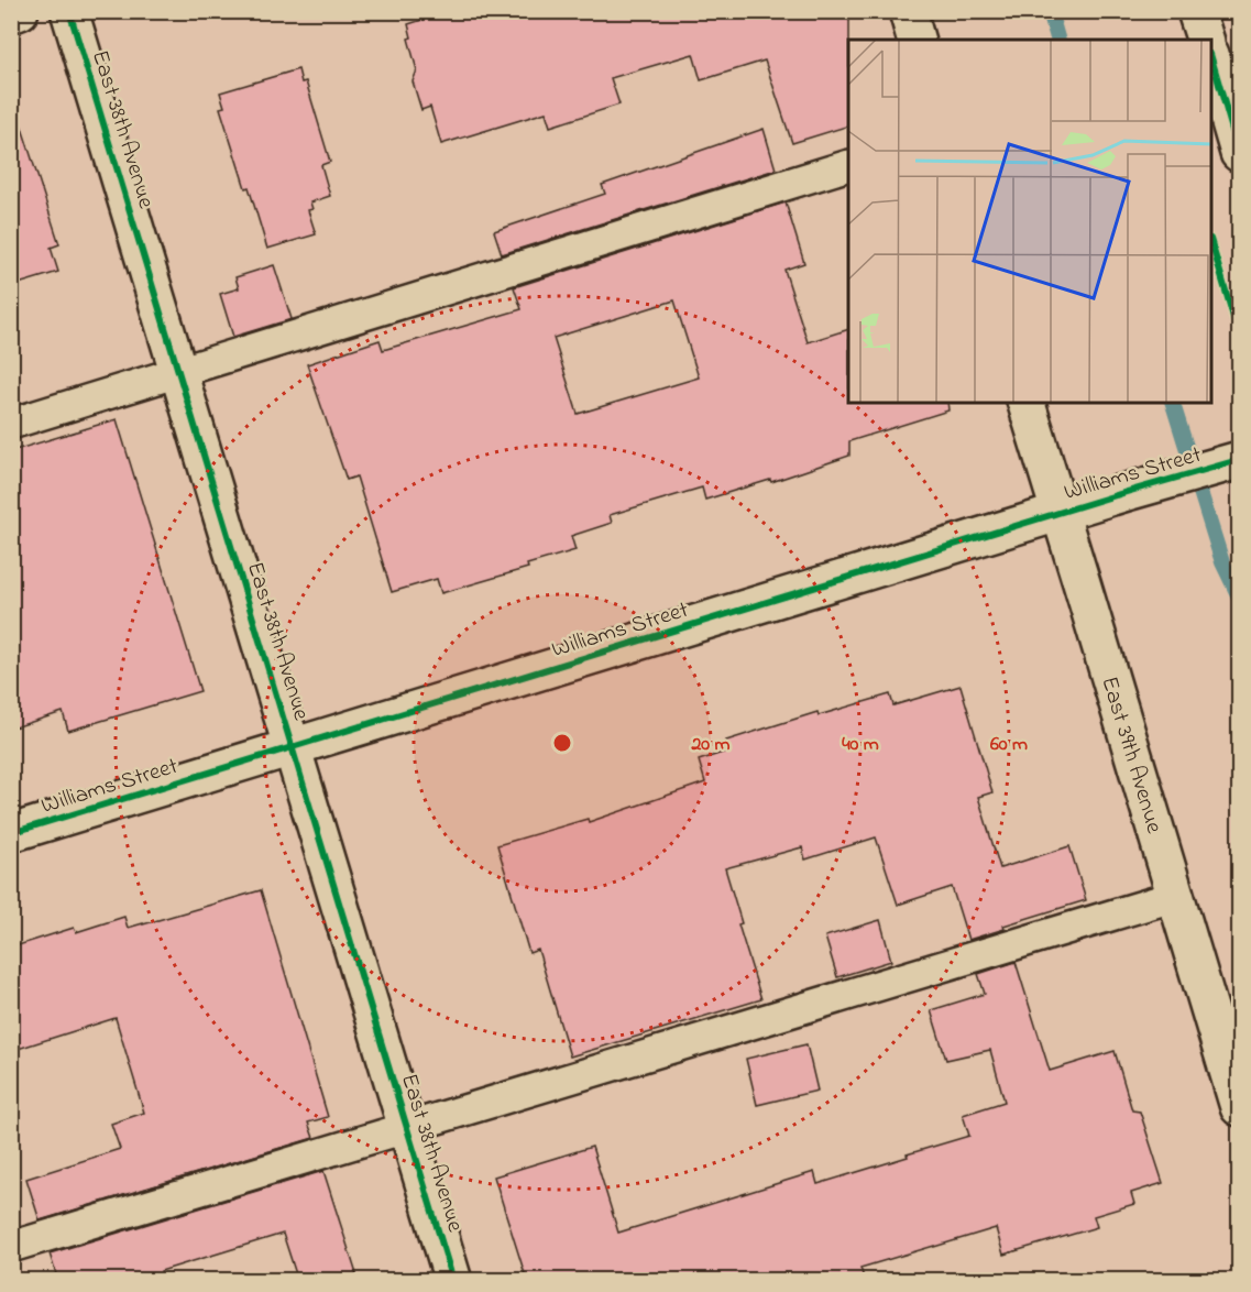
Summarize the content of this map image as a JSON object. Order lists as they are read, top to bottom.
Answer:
{
  "streets": {
    "street": ["East 38th Avenue", "Williams Street", "East 39th Avenue"]
  },
  "crossings": [
    ["East 38th Avenue", "Williams Street"],
    ["Williams Street", "East 39th Avenue"]
  ],
  "rings": ["20 m", "40 m", "60 m"]
}
